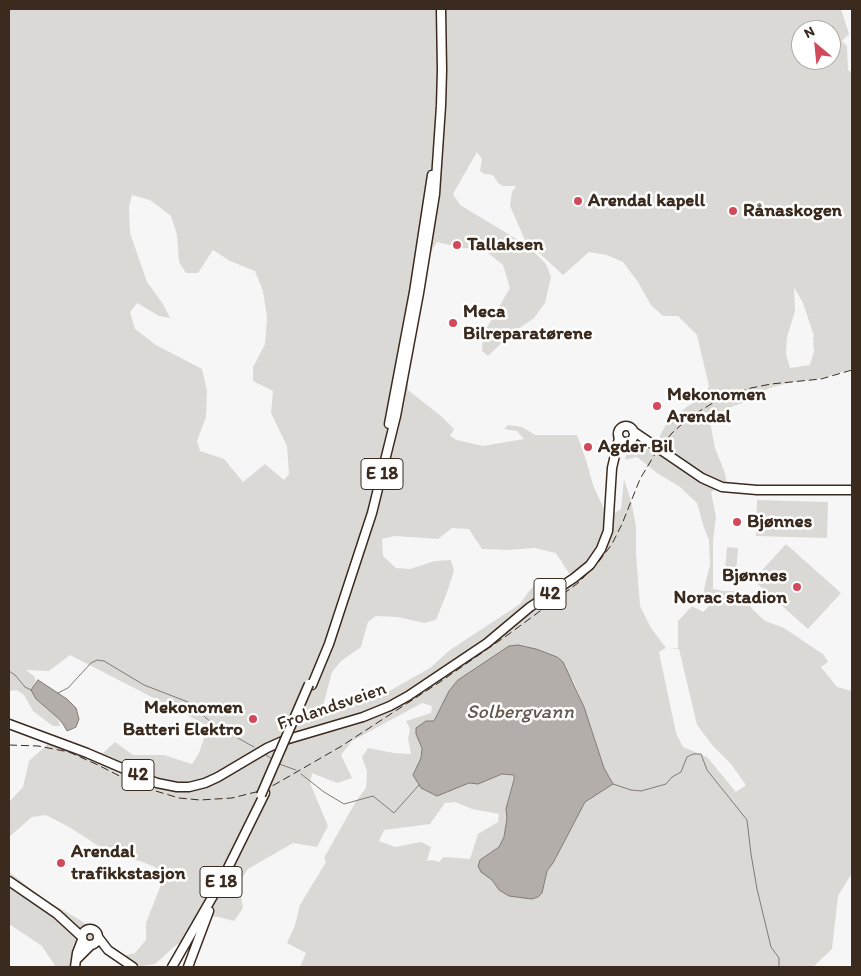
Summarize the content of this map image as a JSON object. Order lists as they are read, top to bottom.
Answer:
{
  "streets": {
    "main road": ["E 18", "42", "Frolandsveien"]
  },
  "water": ["Solbergvann"],
  "places": [
    "Arendal kapell",
    "Rånaskogen",
    "Tallaksen",
    "Meca Bilreparatørene",
    "Mekonomen Arendal",
    "Agder Bil",
    "Bjønnes",
    "Bjønnes Norac stadion",
    "Mekonomen Batteri Elektro",
    "Arendal trafikkstasjon"
  ],
  "north": "top left"
}
